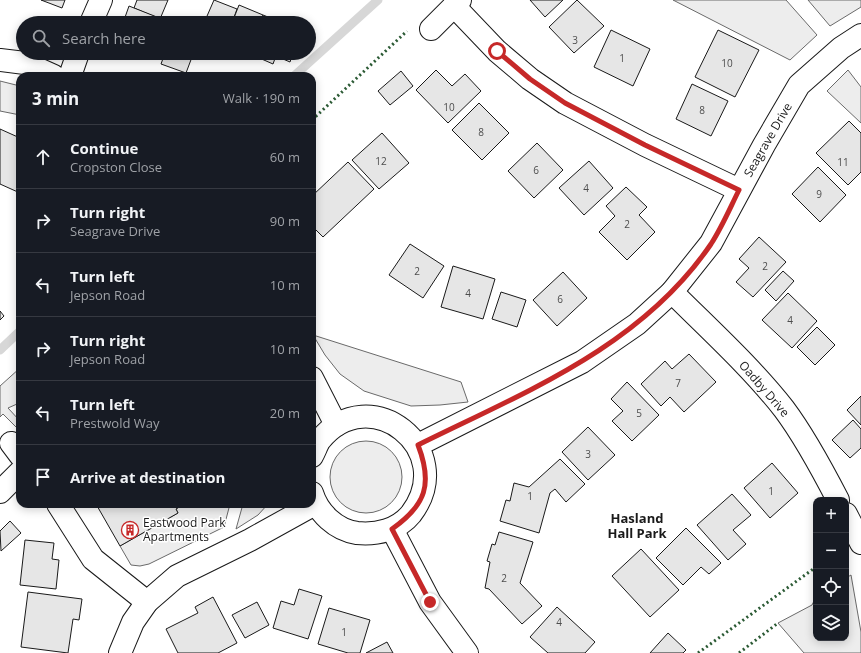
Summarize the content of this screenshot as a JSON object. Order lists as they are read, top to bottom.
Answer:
{
  "streets": {
    "street": ["Seagrave Drive", "Oadby Drive"]
  },
  "crossings": [
    ["Seagrave Drive", "Oadby Drive"]
  ],
  "districts": ["Hasland Hall Park"],
  "places": {
    "building": ["Eastwood Park Apartments"]
  },
  "house_numbers": [
    "3",
    "1",
    "10",
    "10",
    "8",
    "8",
    "12",
    "11",
    "6",
    "4",
    "9",
    "2",
    "2",
    "2",
    "4",
    "6",
    "4",
    "7",
    "5",
    "3",
    "1",
    "1",
    "2",
    "4",
    "1"
  ],
  "page": {
    "search": "Search here",
    "heading": ["3 min", "Walk · 190 m"],
    "list": [
      ["Continue", "Cropston Close", "60 m"],
      ["Turn right", "Seagrave Drive", "90 m"],
      ["Turn left", "Jepson Road", "10 m"],
      ["Turn right", "Jepson Road", "10 m"],
      ["Turn left", "Prestwold Way", "20 m"],
      "Arrive at destination"
    ],
    "map_buttons": ["+", "−"]
  }
}
